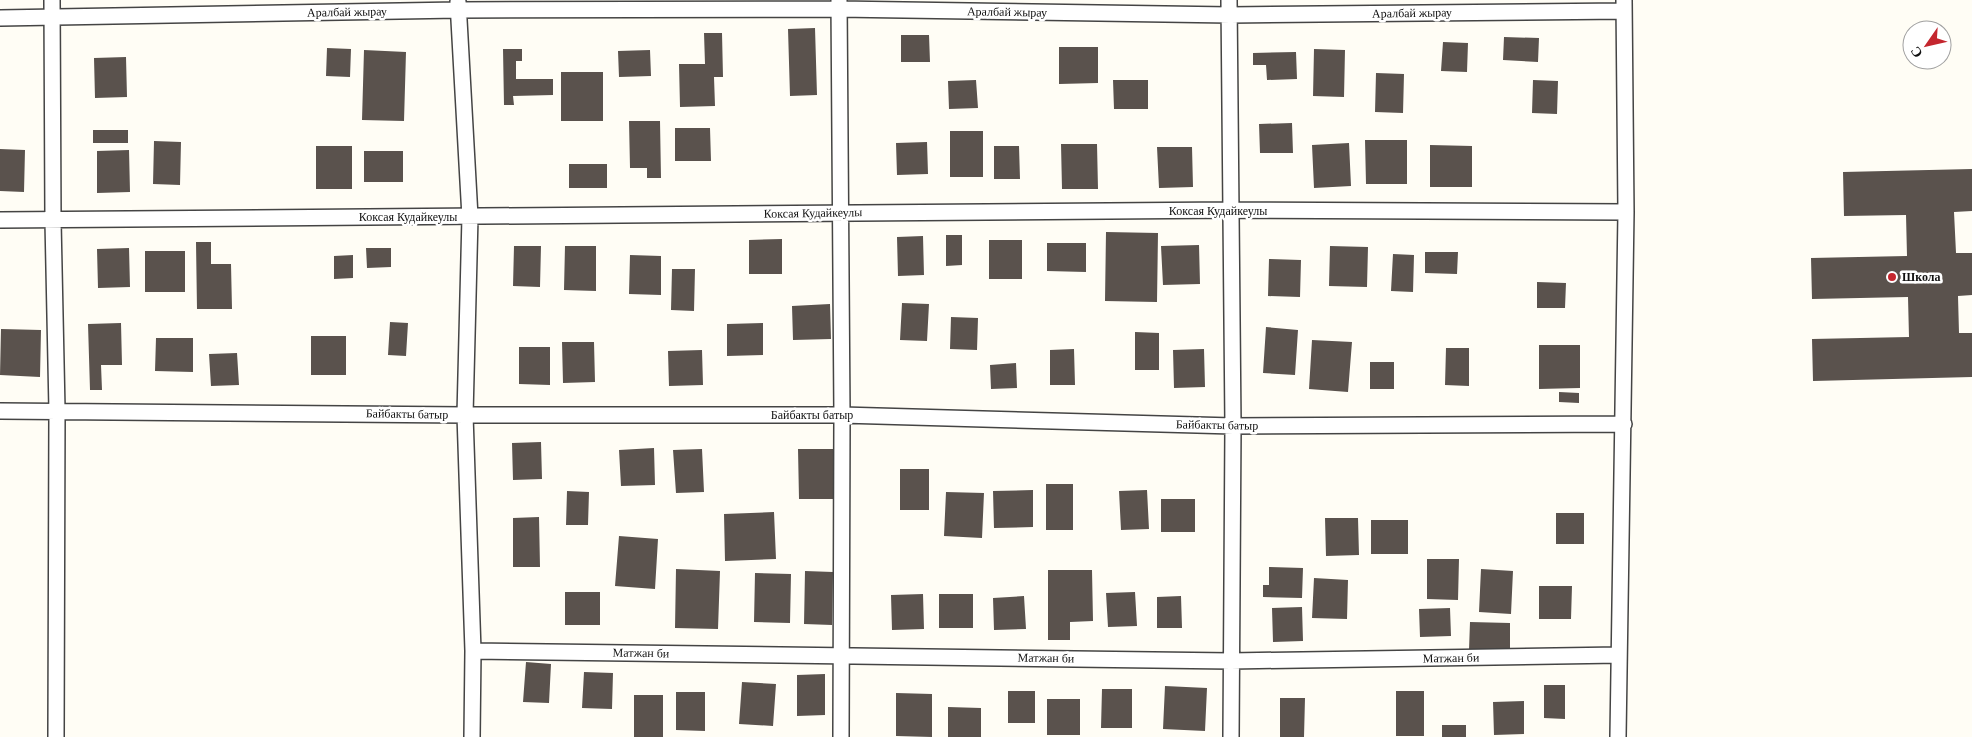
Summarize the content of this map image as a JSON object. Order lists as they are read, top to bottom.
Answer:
{
  "streets": {
    "street": [
      "Аралбай жырау",
      "Коксая Кудайкеулы",
      "Байбакты батыр",
      "Матжан би"
    ]
  },
  "places": ["Школа"],
  "north": "bottom left"
}
